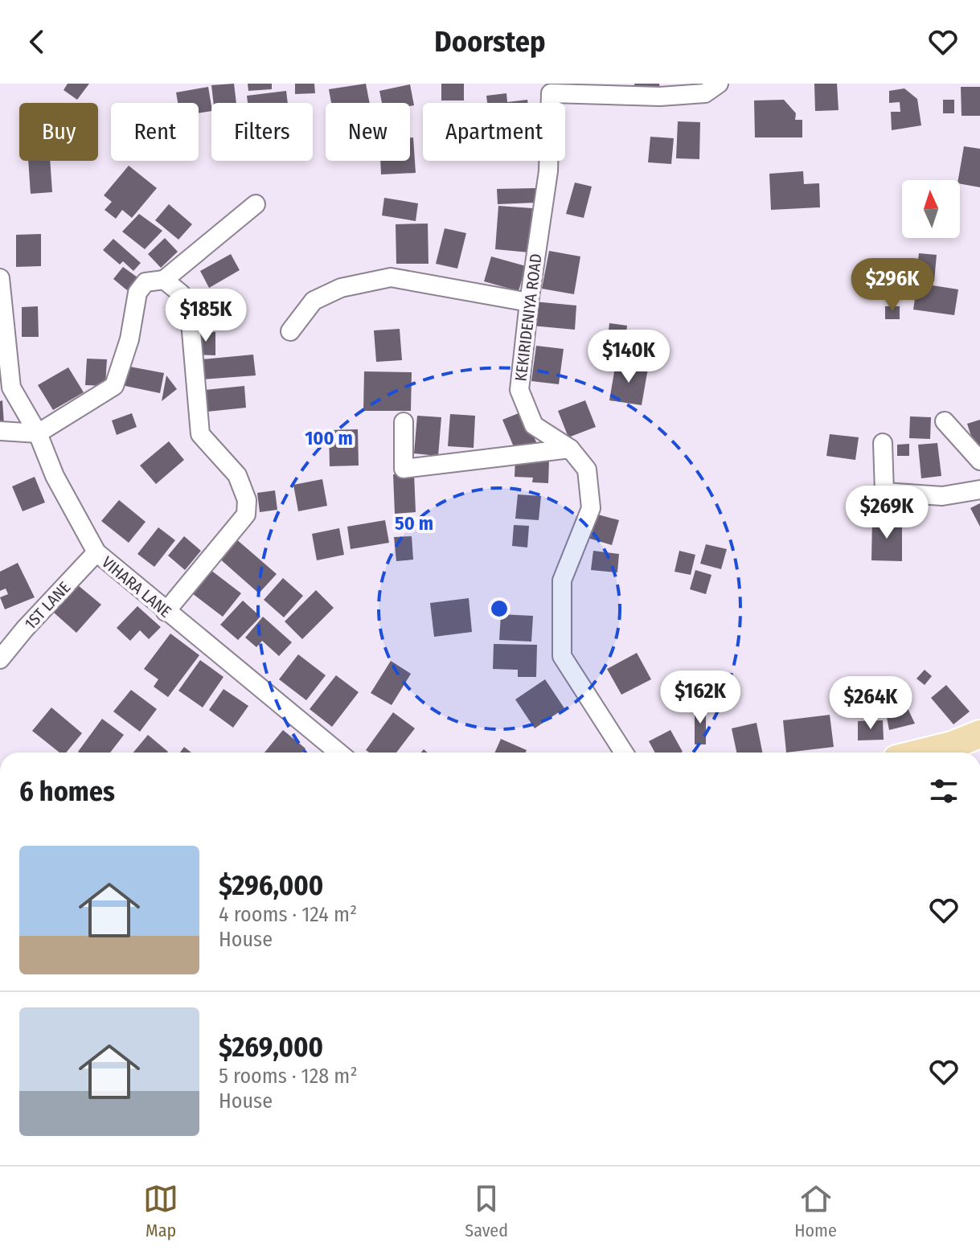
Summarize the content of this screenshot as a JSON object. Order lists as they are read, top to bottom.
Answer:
{
  "streets": {
    "street": ["KEKIRIDENIYA ROAD", "VIHARA LANE", "1ST LANE"]
  },
  "crossings": [
    ["VIHARA LANE", "1ST LANE"]
  ],
  "north": "top",
  "page": {
    "header": "Doorstep",
    "chip": [
      "Buy",
      "Rent",
      "Filters",
      "New",
      "Apartment"
    ],
    "price": [
      "$296K",
      "$185K",
      "$140K",
      "$269K",
      "$162K",
      "$264K"
    ],
    "heading": "6 homes",
    "list": [
      {
        "name": "$296,000",
        "note": "4 rooms · 124 m² · House"
      },
      {
        "name": "$269,000",
        "note": "5 rooms · 128 m² · House"
      }
    ],
    "tabs": ["Map", "Saved", "Home"]
  },
  "rings": ["100 m", "50 m"]
}
